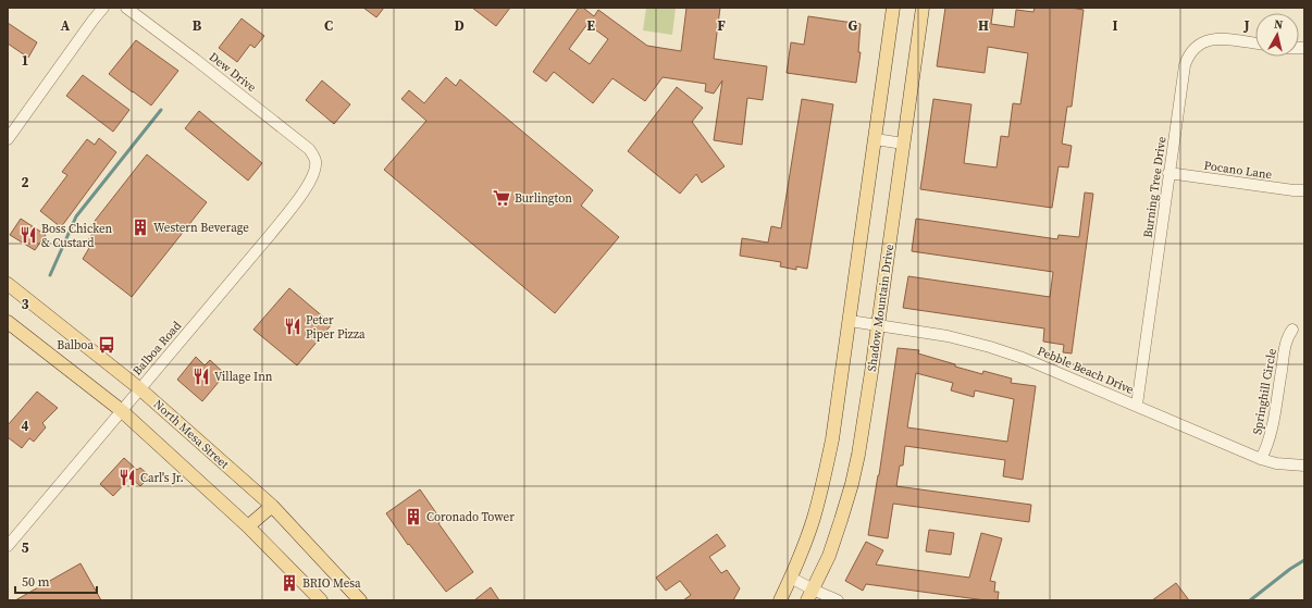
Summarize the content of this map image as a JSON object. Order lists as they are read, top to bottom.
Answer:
{
  "streets": {
    "main road": ["Shadow Mountain Drive", "North Mesa Street"],
    "street": [
      "Dew Drive",
      "Pocano Lane",
      "Burning Tree Drive",
      "Balboa Road",
      "Pebble Beach Drive",
      "Springhill Circle"
    ]
  },
  "crossings": [
    ["Dew Drive", "Balboa Road"],
    ["Pocano Lane", "Burning Tree Drive"],
    ["Burning Tree Drive", "Pebble Beach Drive"],
    ["Shadow Mountain Drive", "Pebble Beach Drive"],
    ["Balboa Road", "North Mesa Street"],
    ["Pebble Beach Drive", "Springhill Circle"]
  ],
  "places": {
    "supermarket": ["Burlington"],
    "building": ["Western Beverage", "Coronado Tower", "BRIO Mesa"],
    "restaurant": [
      "Boss Chicken & Custard",
      "Peter Piper Pizza",
      "Village Inn",
      "Carl's Jr."
    ],
    "bus stop": ["Balboa"]
  },
  "scale_bar": "50 m",
  "north": "top",
  "grid": {
    "columns": [
      "A",
      "B",
      "C",
      "D",
      "E",
      "F",
      "G",
      "H",
      "I",
      "J"
    ],
    "rows": [
      "1",
      "2",
      "3",
      "4",
      "5"
    ]
  }
}
